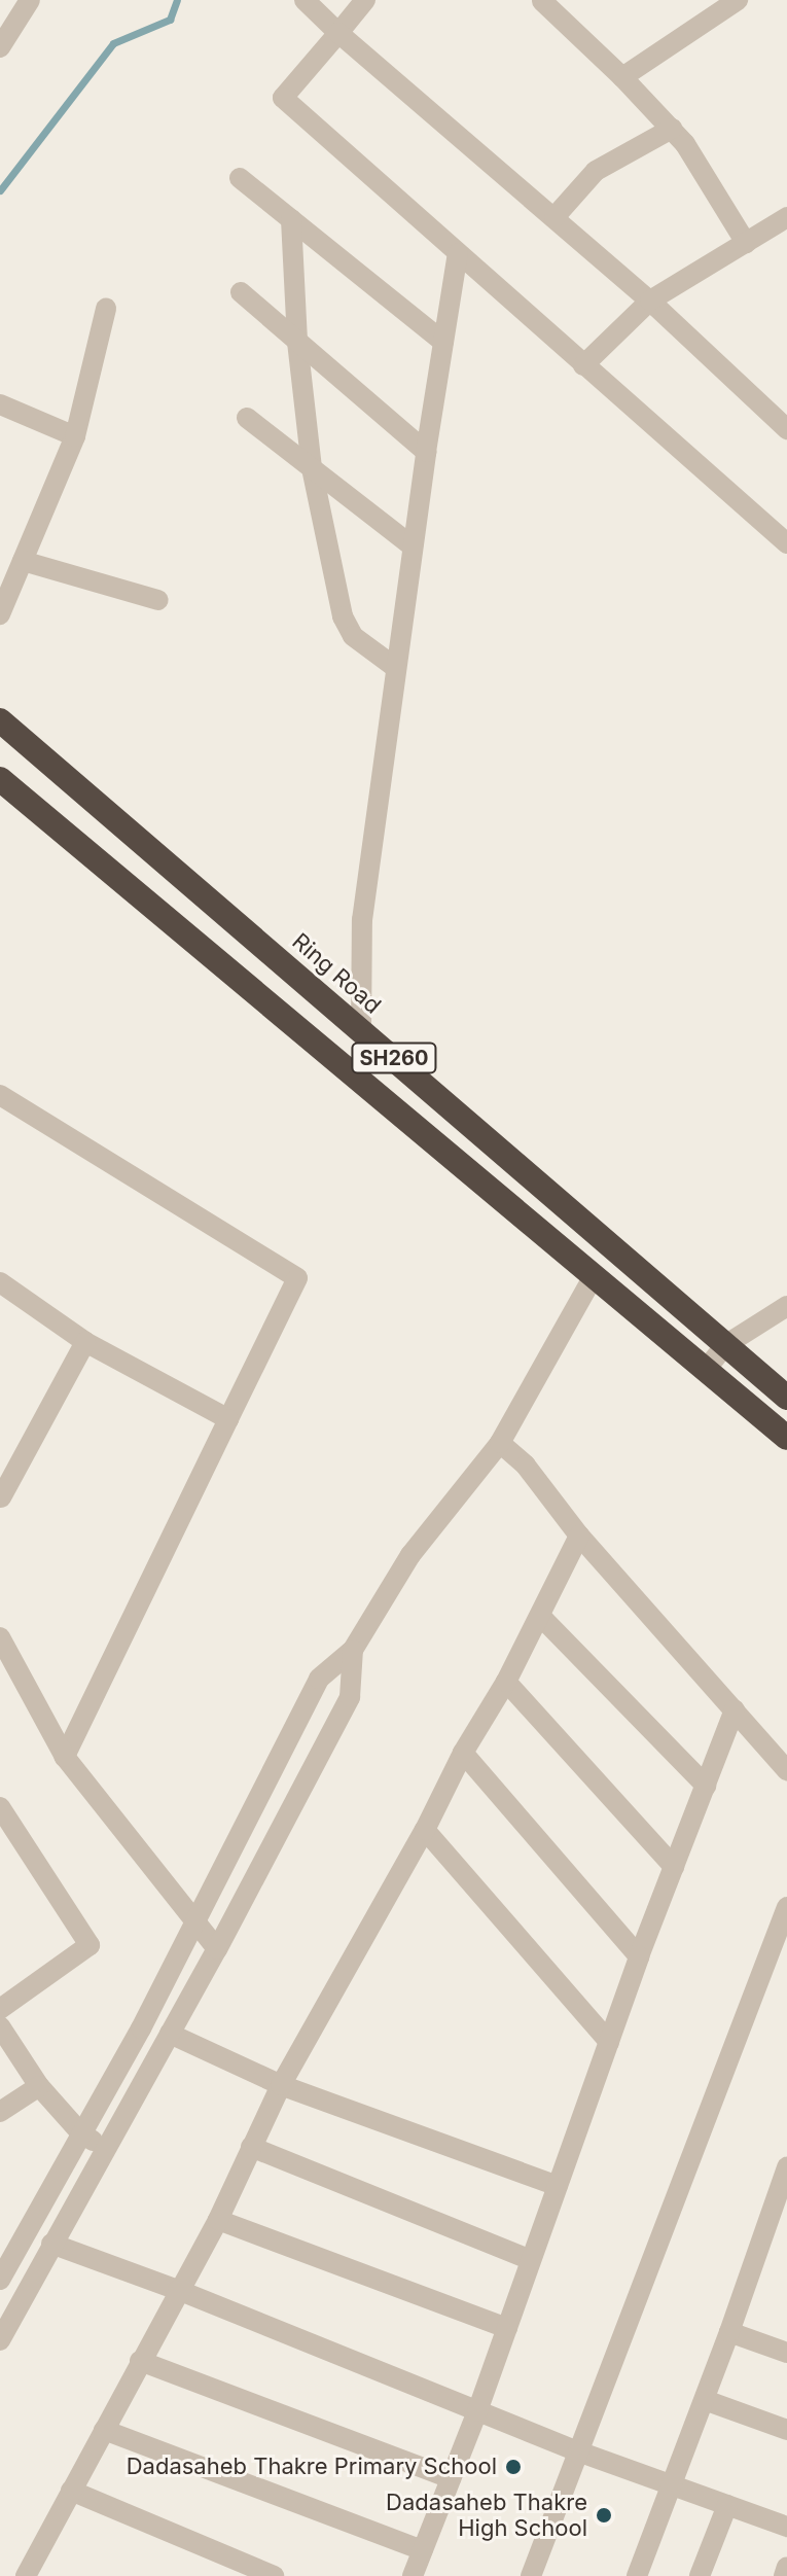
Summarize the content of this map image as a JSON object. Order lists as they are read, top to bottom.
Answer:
{
  "streets": {
    "highway": ["Ring Road", "SH260"]
  },
  "places": ["Dadasaheb Thakre Primary School", "Dadasaheb Thakre High School"]
}
